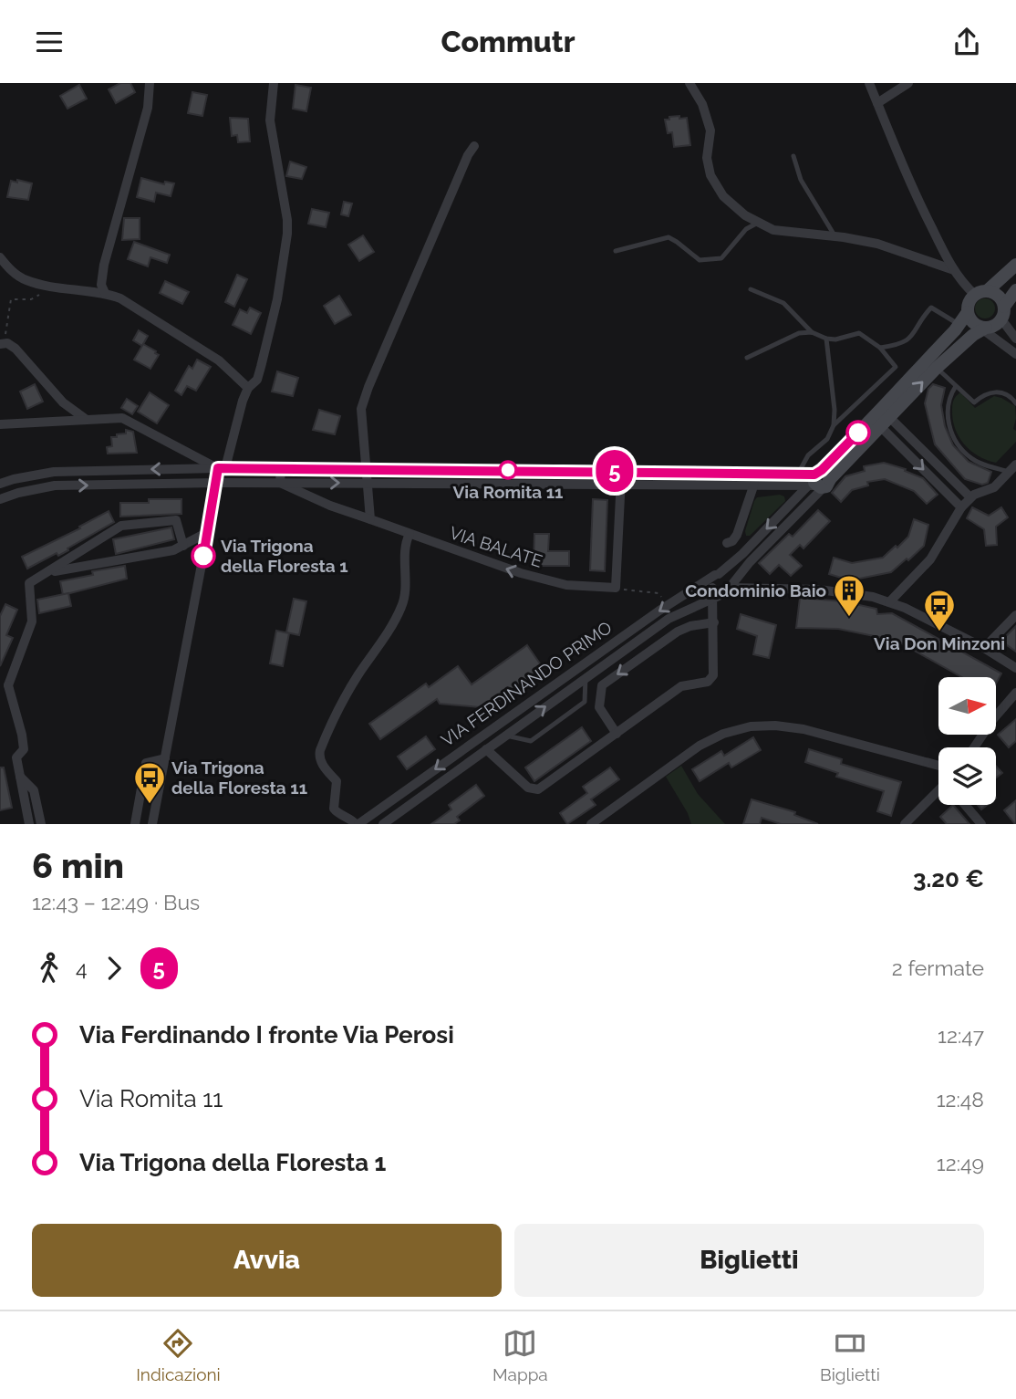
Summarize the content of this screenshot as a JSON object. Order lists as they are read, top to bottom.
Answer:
{
  "streets": {
    "street": ["VIA BALATE", "VIA FERDINANDO PRIMO"]
  },
  "places": {
    "other": ["Via Romita 11", "Via Trigona della Floresta 1"],
    "building": ["Condominio Baio"],
    "bus stop": ["Via Don Minzoni", "Via Trigona della Floresta 11"]
  },
  "lines": ["bus line 5"],
  "north": "right",
  "page": {
    "header": "Commutr",
    "on_map": "5",
    "heading": ["6 min", "12:43 – 12:49 · Bus", "3.20 €"],
    "legs": ["4", "5", "2 fermate"],
    "list": [
      {
        "name": "Via Ferdinando I fronte Via Perosi",
        "value": "12:47"
      },
      {
        "name": "Via Romita 11",
        "value": "12:48"
      },
      {
        "name": "Via Trigona della Floresta 1",
        "value": "12:49"
      }
    ],
    "buttons": ["Avvia", "Biglietti"],
    "tabs": ["Indicazioni", "Mappa", "Biglietti"]
  }
}
